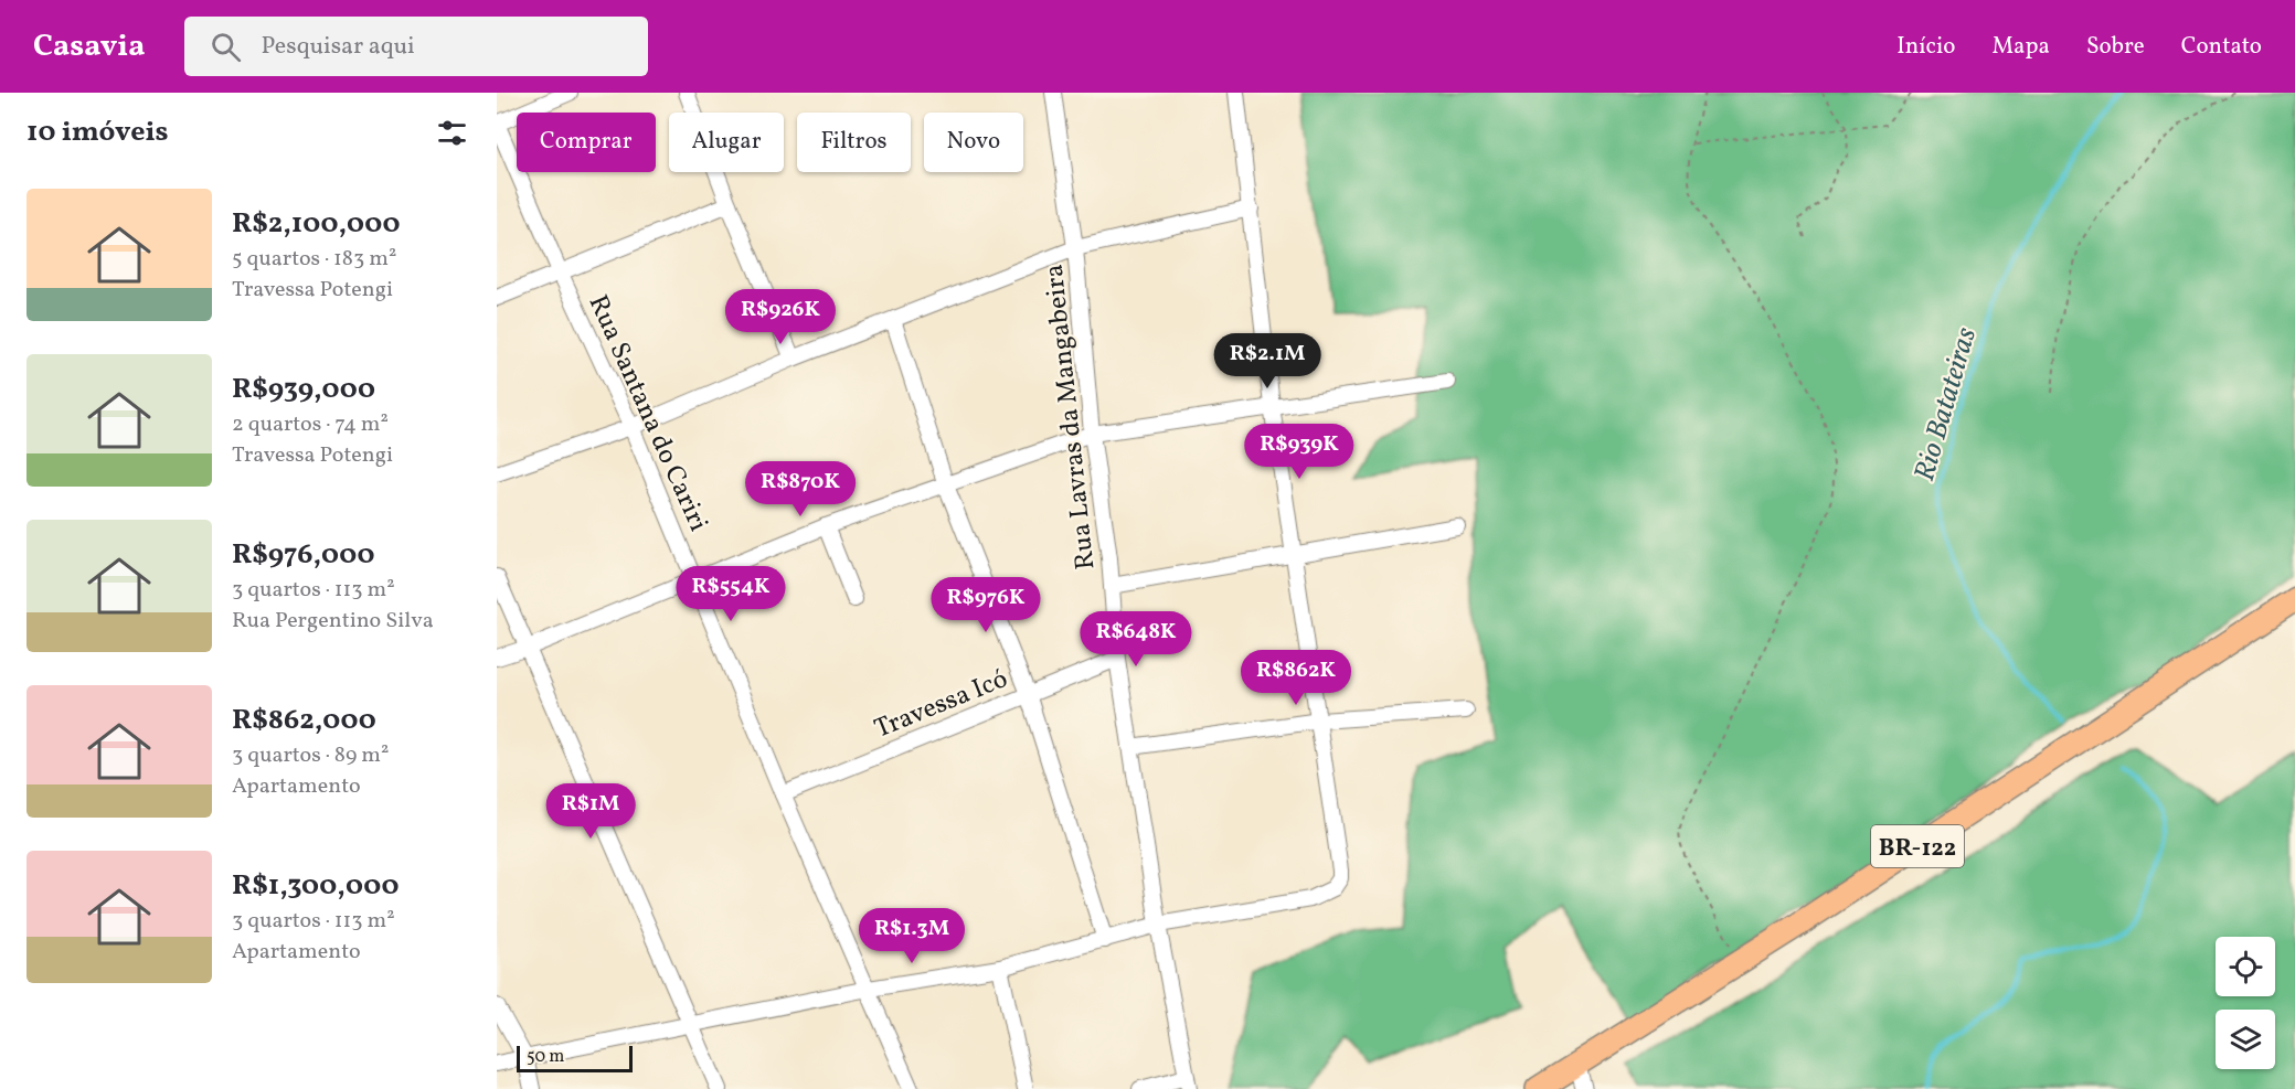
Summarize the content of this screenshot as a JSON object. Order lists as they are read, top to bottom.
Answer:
{
  "streets": {
    "highway": ["BR-122"],
    "street": ["Rua Santana do Cariri", "Rua Lavras da Mangabeira", "Travessa Icó"]
  },
  "crossings": [
    ["Rua Santana do Cariri", "Travessa Icó"],
    ["Rua Lavras da Mangabeira", "Travessa Icó"]
  ],
  "water": ["Rio Batateiras"],
  "scale_bar": "50 m",
  "page": {
    "header": "Casavia",
    "search": "Pesquisar aqui",
    "nav": [
      "Início",
      "Mapa",
      "Sobre",
      "Contato"
    ],
    "heading": "10 imóveis",
    "chip": [
      "Comprar",
      "Alugar",
      "Filtros",
      "Novo"
    ],
    "list": [
      {
        "name": "R$2,100,000",
        "note": "5 quartos · 183 m² · Travessa Potengi"
      },
      {
        "name": "R$939,000",
        "note": "2 quartos · 74 m² · Travessa Potengi"
      },
      {
        "name": "R$976,000",
        "note": "3 quartos · 113 m² · Rua Pergentino Silva"
      },
      {
        "name": "R$862,000",
        "note": "3 quartos · 89 m² · Apartamento"
      },
      {
        "name": "R$1,300,000",
        "note": "3 quartos · 113 m² · Apartamento"
      }
    ],
    "price": [
      "R$926K",
      "R$2.1M",
      "R$939K",
      "R$870K",
      "R$554K",
      "R$976K",
      "R$648K",
      "R$862K",
      "R$1M",
      "R$1.3M"
    ],
    "scale": "50 m"
  }
}
